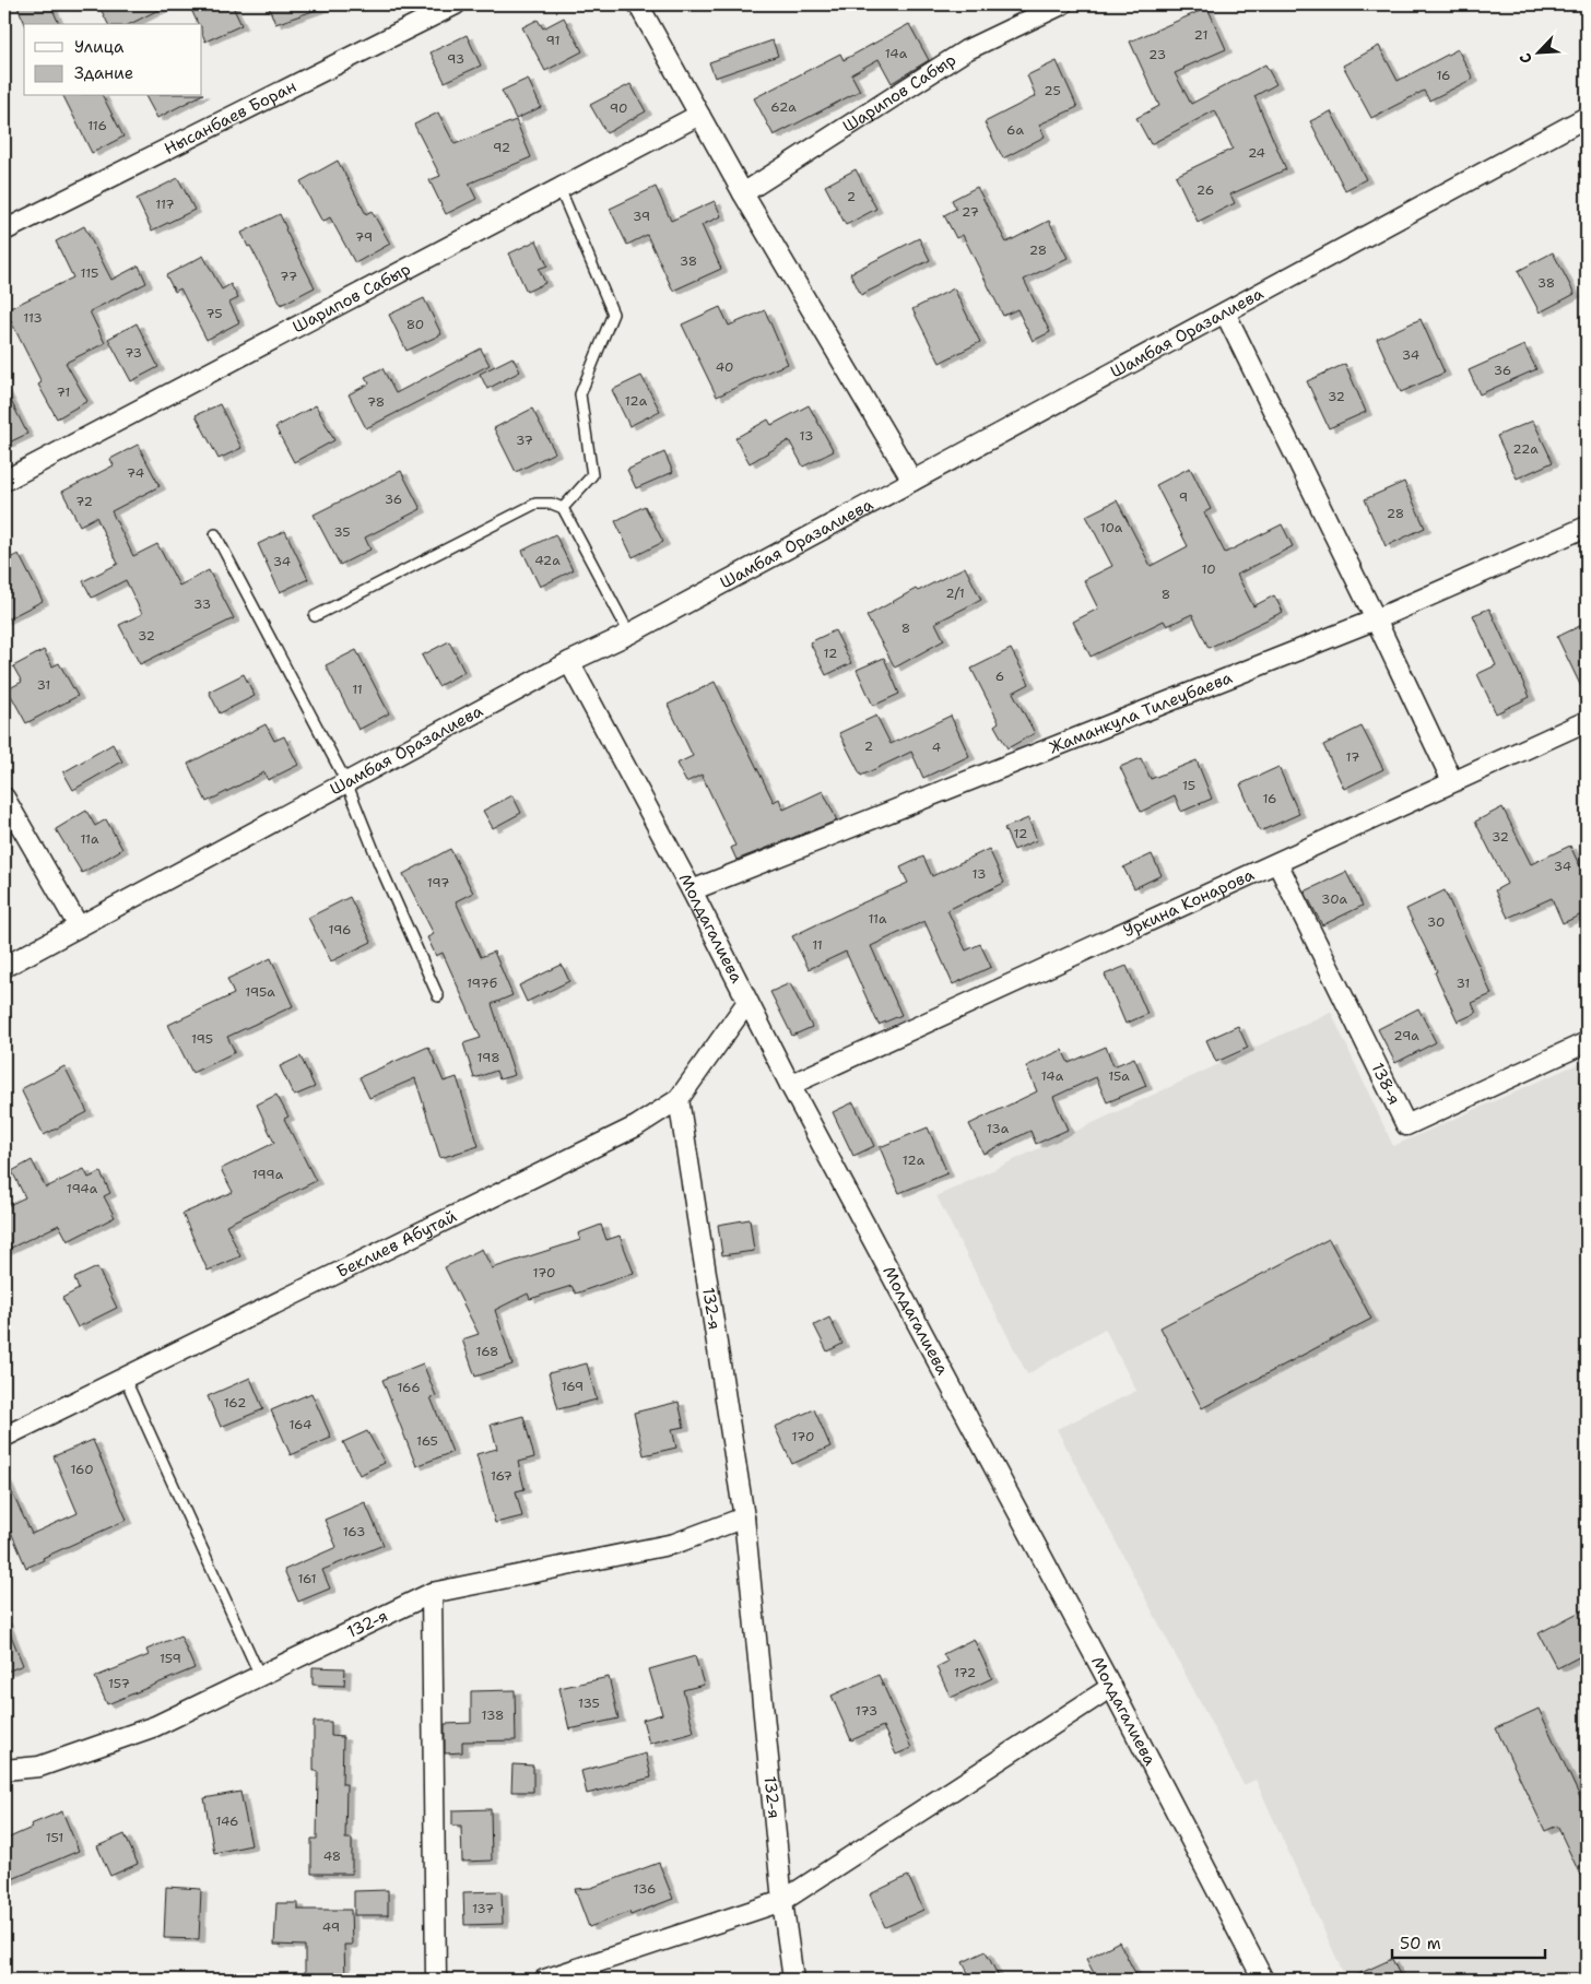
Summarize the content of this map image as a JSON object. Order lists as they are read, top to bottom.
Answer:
{
  "streets": {
    "street": [
      "Шарипов Сабыр",
      "Нысанбаев Боран",
      "Шамбая Оразалиева",
      "Жаманкула Тилеубаева",
      "Уркина Конарова",
      "Молдагалиева",
      "138-я",
      "Беклиев Абутай",
      "132-я"
    ]
  },
  "crossings": [
    ["Шамбая Оразалиева", "Молдагалиева"],
    ["Жаманкула Тилеубаева", "Молдагалиева"],
    ["Уркина Конарова", "Молдагалиева"],
    ["Уркина Конарова", "138-я"],
    ["Молдагалиева", "Беклиев Абутай"],
    ["Беклиев Абутай", "132-я"]
  ],
  "house_numbers": [
    "21",
    "91",
    "14а",
    "23",
    "93",
    "16",
    "25",
    "62а",
    "90",
    "116",
    "6а",
    "92",
    "24",
    "26",
    "2",
    "117",
    "27",
    "39",
    "79",
    "28",
    "38",
    "115",
    "77",
    "38",
    "75",
    "113",
    "80",
    "73",
    "34",
    "40",
    "36",
    "71",
    "32",
    "12а",
    "78",
    "13",
    "37",
    "22а",
    "74",
    "9",
    "36",
    "72",
    "28",
    "10а",
    "35",
    "42а",
    "34",
    "10",
    "2/1",
    "8",
    "33",
    "8",
    "32",
    "12",
    "6",
    "31",
    "11",
    "2",
    "4",
    "17",
    "15",
    "16",
    "12",
    "32",
    "11а",
    "34",
    "13",
    "197",
    "30а",
    "11а",
    "30",
    "196",
    "11",
    "197б",
    "31",
    "195а",
    "29а",
    "195",
    "198",
    "14а",
    "15а",
    "13а",
    "12а",
    "199а",
    "194а",
    "170",
    "168",
    "169",
    "166",
    "162",
    "164",
    "170",
    "165",
    "160",
    "167",
    "163",
    "161",
    "159",
    "172",
    "157",
    "135",
    "173",
    "138",
    "146",
    "151",
    "48",
    "136",
    "137",
    "49"
  ],
  "legend": ["Улица", "Здание"],
  "scale_bar": "50 m",
  "north": "bottom left"
}
